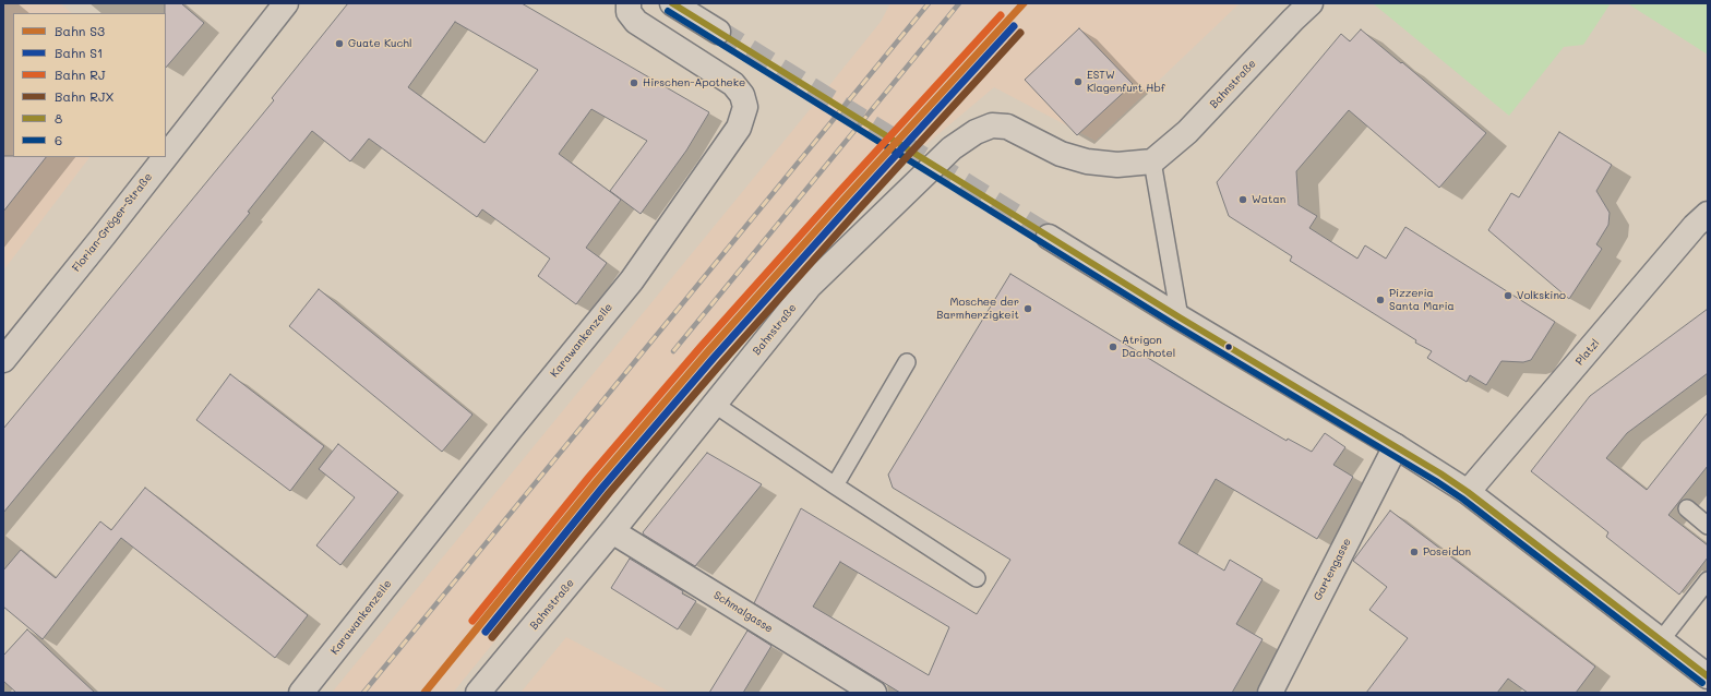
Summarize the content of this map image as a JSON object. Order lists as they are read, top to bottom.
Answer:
{
  "streets": {
    "street": [
      "Bahnstraße",
      "Florian-Gröger-Straße",
      "Karawankenzeile",
      "Platzl",
      "Gartengasse",
      "Schmalgasse"
    ]
  },
  "crossings": [
    ["Bahnstraße", "Schmalgasse"]
  ],
  "places": [
    "Guate Kuchl",
    "ESTW Klagenfurt Hbf",
    "Hirschen-Apotheke",
    "Watan",
    "Volkskino",
    "Pizzeria Santa Maria",
    "Moschee der Barmherzigkeit",
    "Atrigon Dachhotel",
    "Poseidon"
  ],
  "lines": [
    "rail line S3",
    "transit line 8",
    "transit line 6",
    "rail line RJ",
    "rail line S1",
    "rail line RJX"
  ],
  "legend": [
    "Bahn S3",
    "Bahn S1",
    "Bahn RJ",
    "Bahn RJX",
    "8",
    "6"
  ]
}
